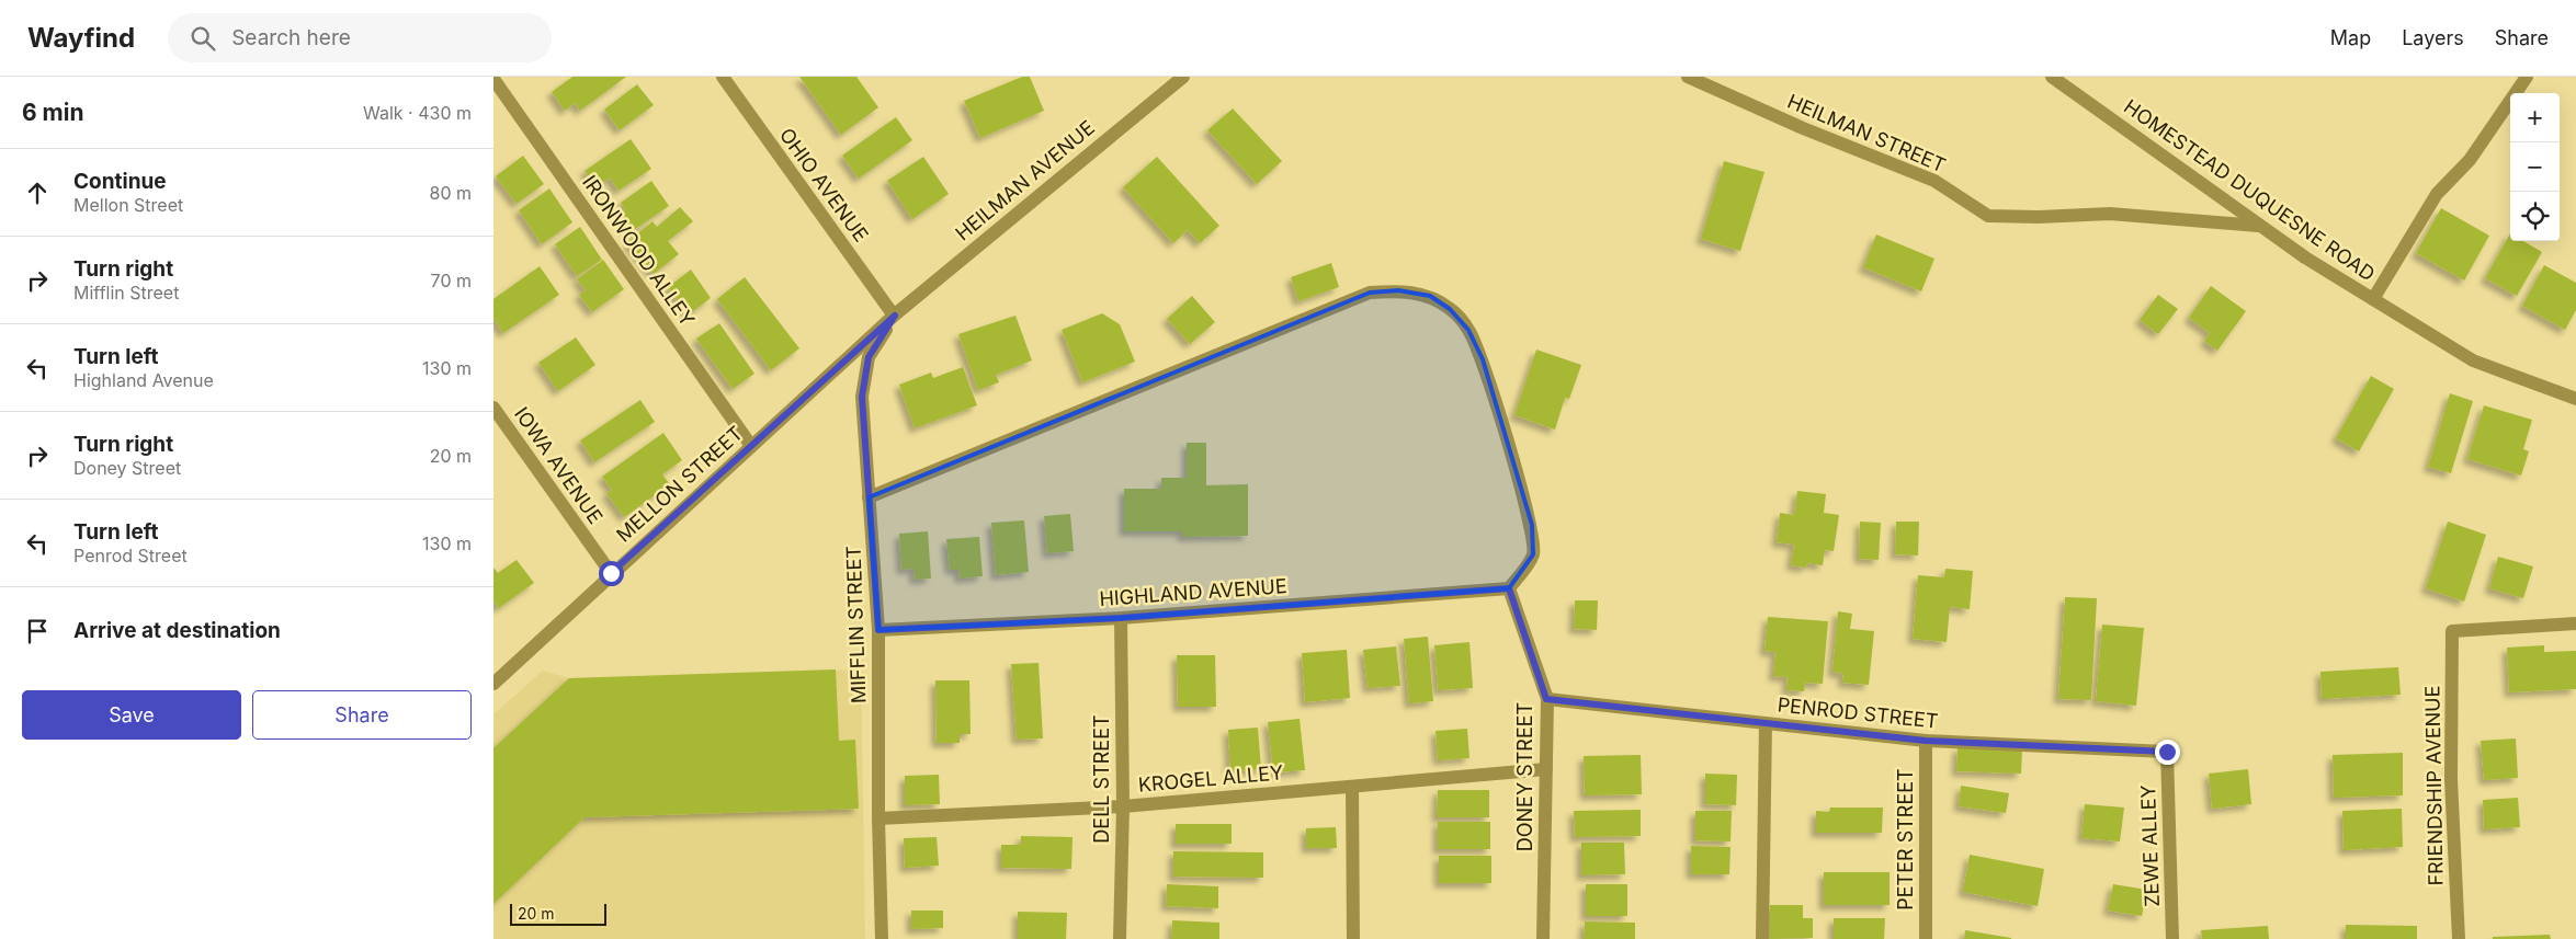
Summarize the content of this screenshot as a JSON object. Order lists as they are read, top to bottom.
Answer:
{
  "streets": {
    "street": [
      "HEILMAN STREET",
      "HEILMAN AVENUE",
      "OHIO AVENUE",
      "HOMESTEAD DUQUESNE ROAD",
      "IRONWOOD ALLEY",
      "IOWA AVENUE",
      "MELLON STREET",
      "HIGHLAND AVENUE",
      "MIFFLIN STREET",
      "PENROD STREET",
      "DONEY STREET",
      "DELL STREET",
      "KROGEL ALLEY",
      "FRIENDSHIP AVENUE",
      "PETER STREET",
      "ZEWE ALLEY"
    ]
  },
  "crossings": [
    ["HEILMAN STREET", "HOMESTEAD DUQUESNE ROAD"],
    ["HEILMAN AVENUE", "OHIO AVENUE"],
    ["HEILMAN AVENUE", "MELLON STREET"],
    ["HEILMAN AVENUE", "MIFFLIN STREET"],
    ["OHIO AVENUE", "MELLON STREET"],
    ["OHIO AVENUE", "MIFFLIN STREET"],
    ["IRONWOOD ALLEY", "MELLON STREET"],
    ["IOWA AVENUE", "MELLON STREET"],
    ["MELLON STREET", "MIFFLIN STREET"],
    ["HIGHLAND AVENUE", "MIFFLIN STREET"],
    ["HIGHLAND AVENUE", "DONEY STREET"],
    ["HIGHLAND AVENUE", "DELL STREET"],
    ["MIFFLIN STREET", "KROGEL ALLEY"],
    ["PENROD STREET", "DONEY STREET"],
    ["PENROD STREET", "PETER STREET"],
    ["PENROD STREET", "ZEWE ALLEY"],
    ["DONEY STREET", "KROGEL ALLEY"],
    ["DELL STREET", "KROGEL ALLEY"]
  ],
  "scale_bar": "20 m",
  "page": {
    "header": "Wayfind",
    "search": "Search here",
    "nav": ["Map", "Layers", "Share"],
    "heading": ["6 min", "Walk · 430 m"],
    "map_buttons": ["+", "−"],
    "list": [
      ["Continue", "Mellon Street", "80 m"],
      ["Turn right", "Mifflin Street", "70 m"],
      ["Turn left", "Highland Avenue", "130 m"],
      ["Turn right", "Doney Street", "20 m"],
      ["Turn left", "Penrod Street", "130 m"],
      "Arrive at destination"
    ],
    "buttons": ["Save", "Share"],
    "scale": "20 m"
  }
}
